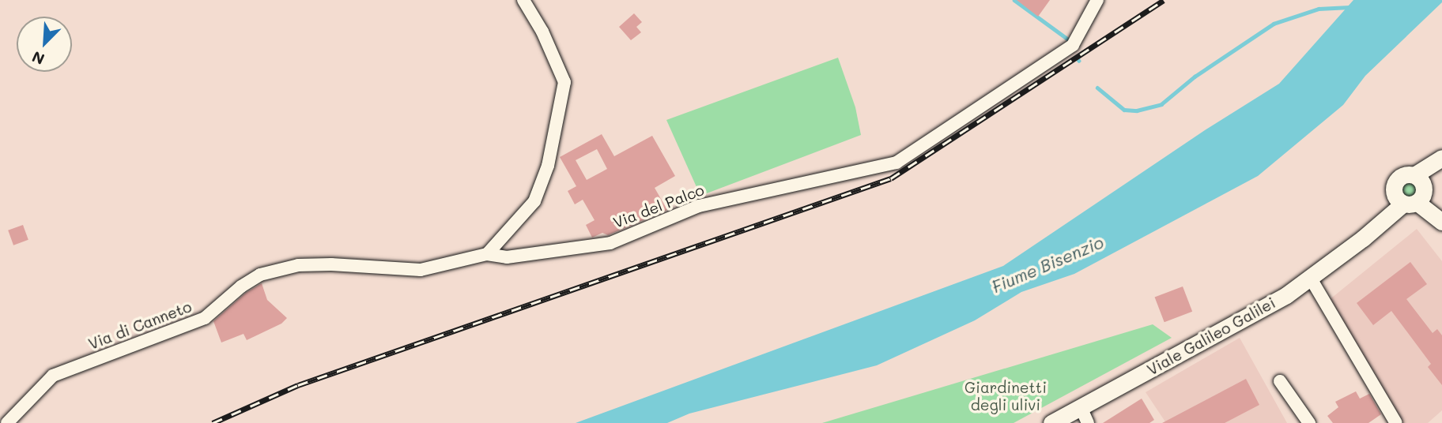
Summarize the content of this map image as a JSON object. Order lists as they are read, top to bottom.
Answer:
{
  "streets": {
    "main road": ["Viale Galileo Galilei"],
    "street": ["Via del Palco", "Via di Canneto"]
  },
  "crossings": [
    ["Via del Palco", "Via di Canneto"]
  ],
  "water": ["Fiume Bisenzio"],
  "parks": ["Giardinetti degli ulivi"],
  "north": "bottom left"
}
